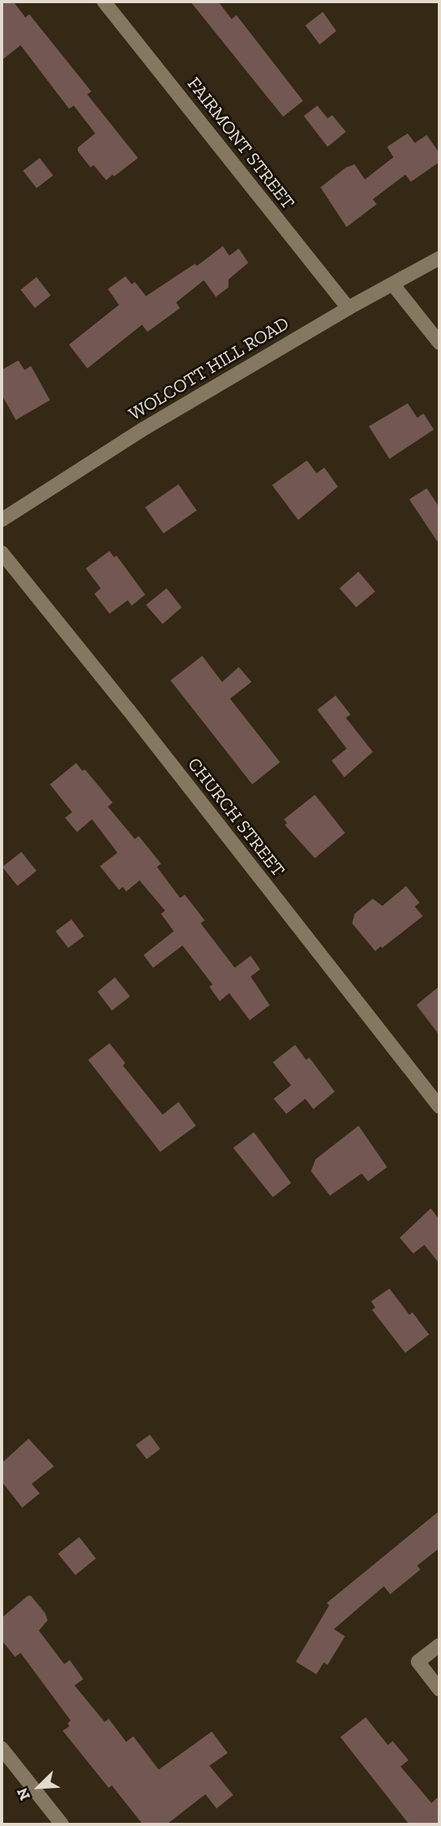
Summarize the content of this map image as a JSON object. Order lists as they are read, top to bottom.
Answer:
{
  "streets": {
    "street": ["FAIRMONT STREET", "WOLCOTT HILL ROAD", "CHURCH STREET"]
  },
  "crossings": [
    ["FAIRMONT STREET", "WOLCOTT HILL ROAD"]
  ],
  "north": "bottom left"
}
